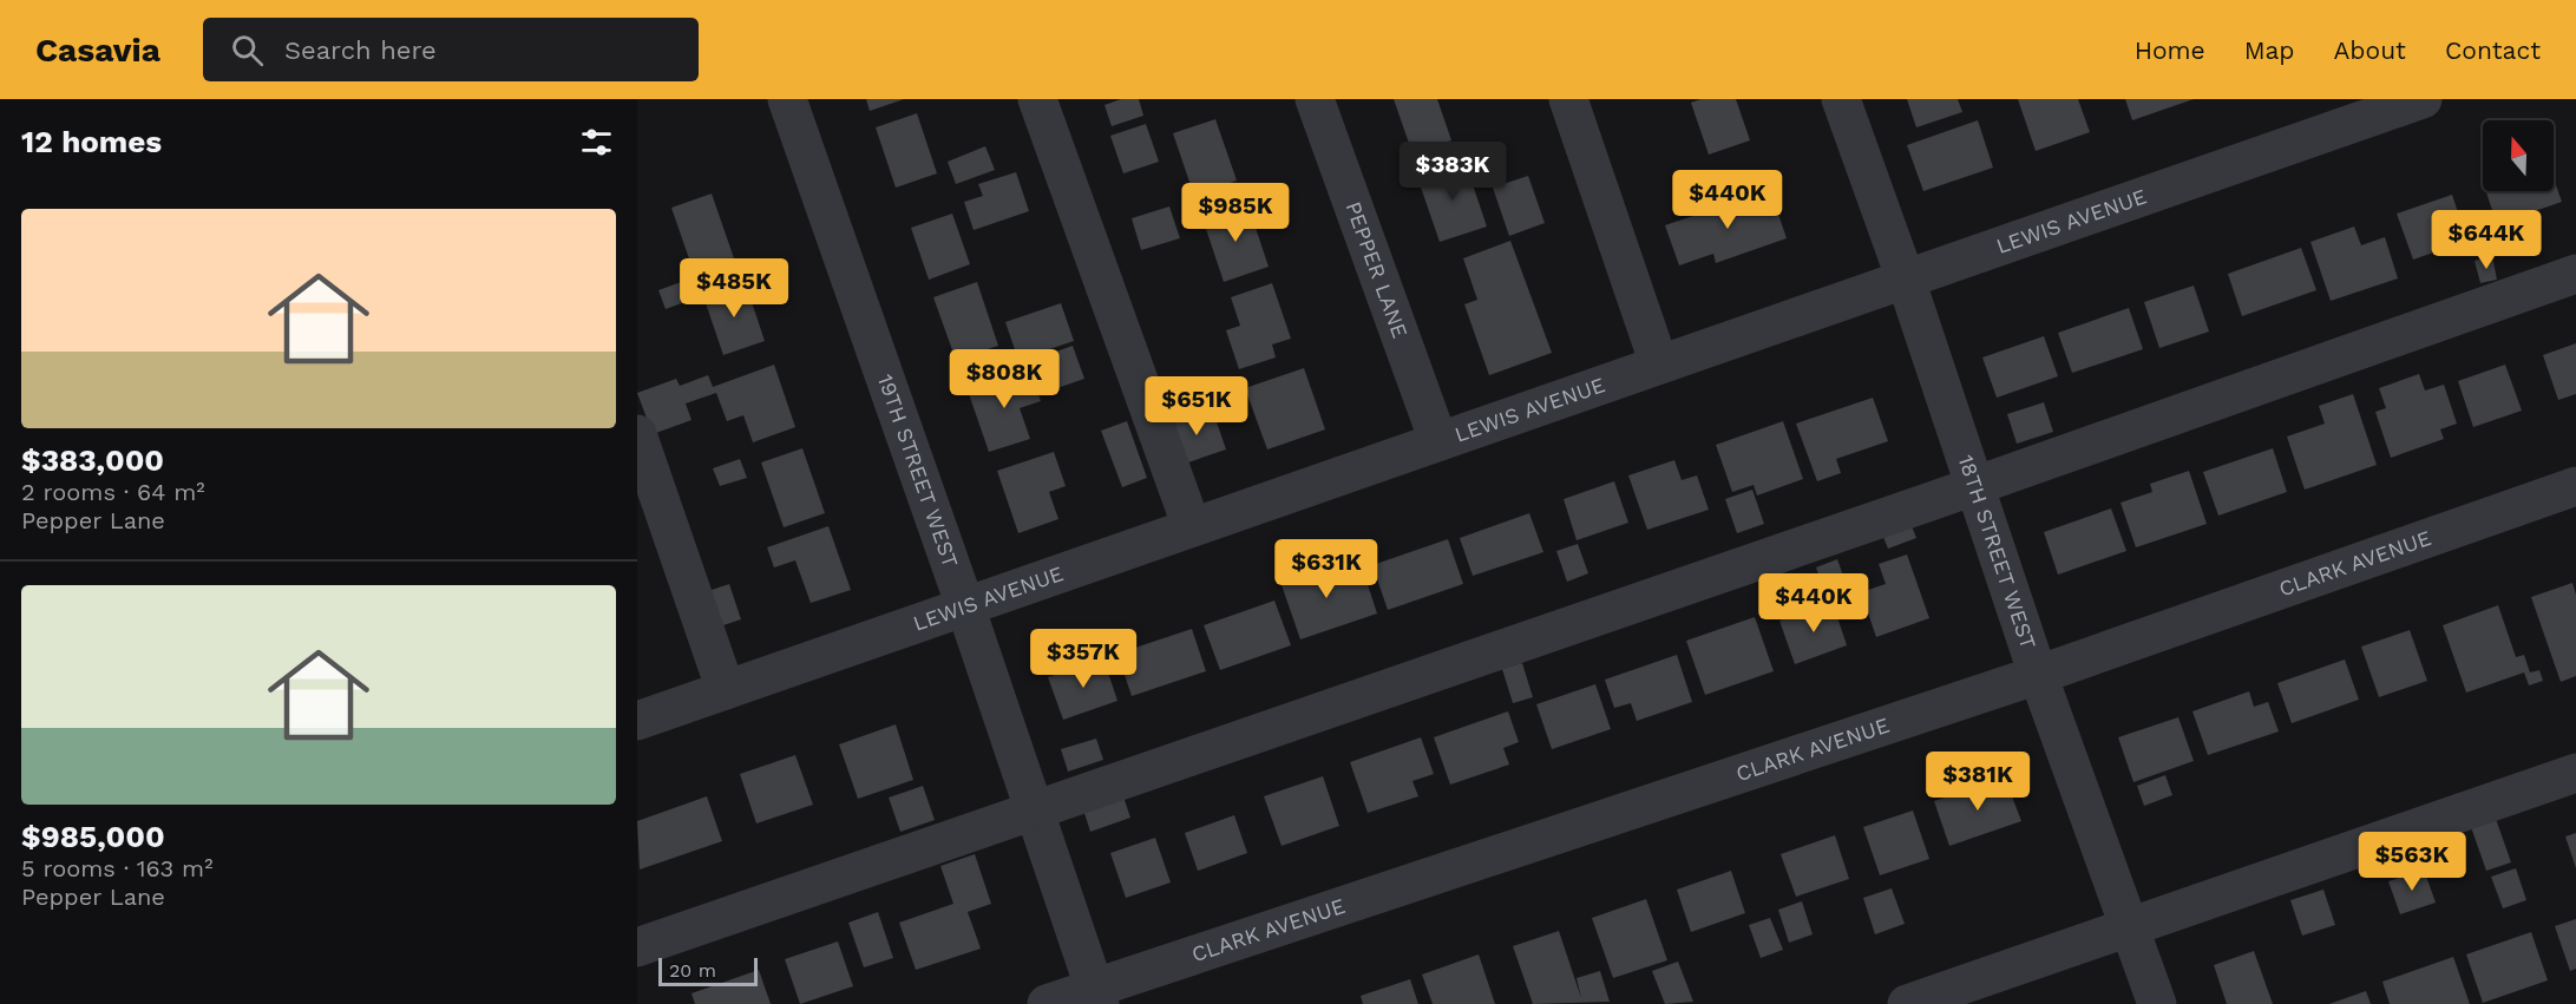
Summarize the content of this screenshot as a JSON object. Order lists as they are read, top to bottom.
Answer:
{
  "streets": {
    "street": [
      "LEWIS AVENUE",
      "PEPPER LANE",
      "19TH STREET WEST",
      "18TH STREET WEST",
      "CLARK AVENUE"
    ]
  },
  "crossings": [
    ["LEWIS AVENUE", "PEPPER LANE"],
    ["LEWIS AVENUE", "19TH STREET WEST"],
    ["LEWIS AVENUE", "18TH STREET WEST"],
    ["19TH STREET WEST", "CLARK AVENUE"],
    ["18TH STREET WEST", "CLARK AVENUE"]
  ],
  "scale_bar": "20 m",
  "north": "top",
  "page": {
    "header": "Casavia",
    "search": "Search here",
    "nav": [
      "Home",
      "Map",
      "About",
      "Contact"
    ],
    "heading": "12 homes",
    "price": [
      "$383K",
      "$440K",
      "$985K",
      "$644K",
      "$485K",
      "$808K",
      "$651K",
      "$631K",
      "$440K",
      "$357K",
      "$381K",
      "$563K"
    ],
    "list": [
      {
        "name": "$383,000",
        "note": "2 rooms · 64 m² · Pepper Lane"
      },
      {
        "name": "$985,000",
        "note": "5 rooms · 163 m² · Pepper Lane"
      }
    ],
    "scale": "20 m"
  }
}
